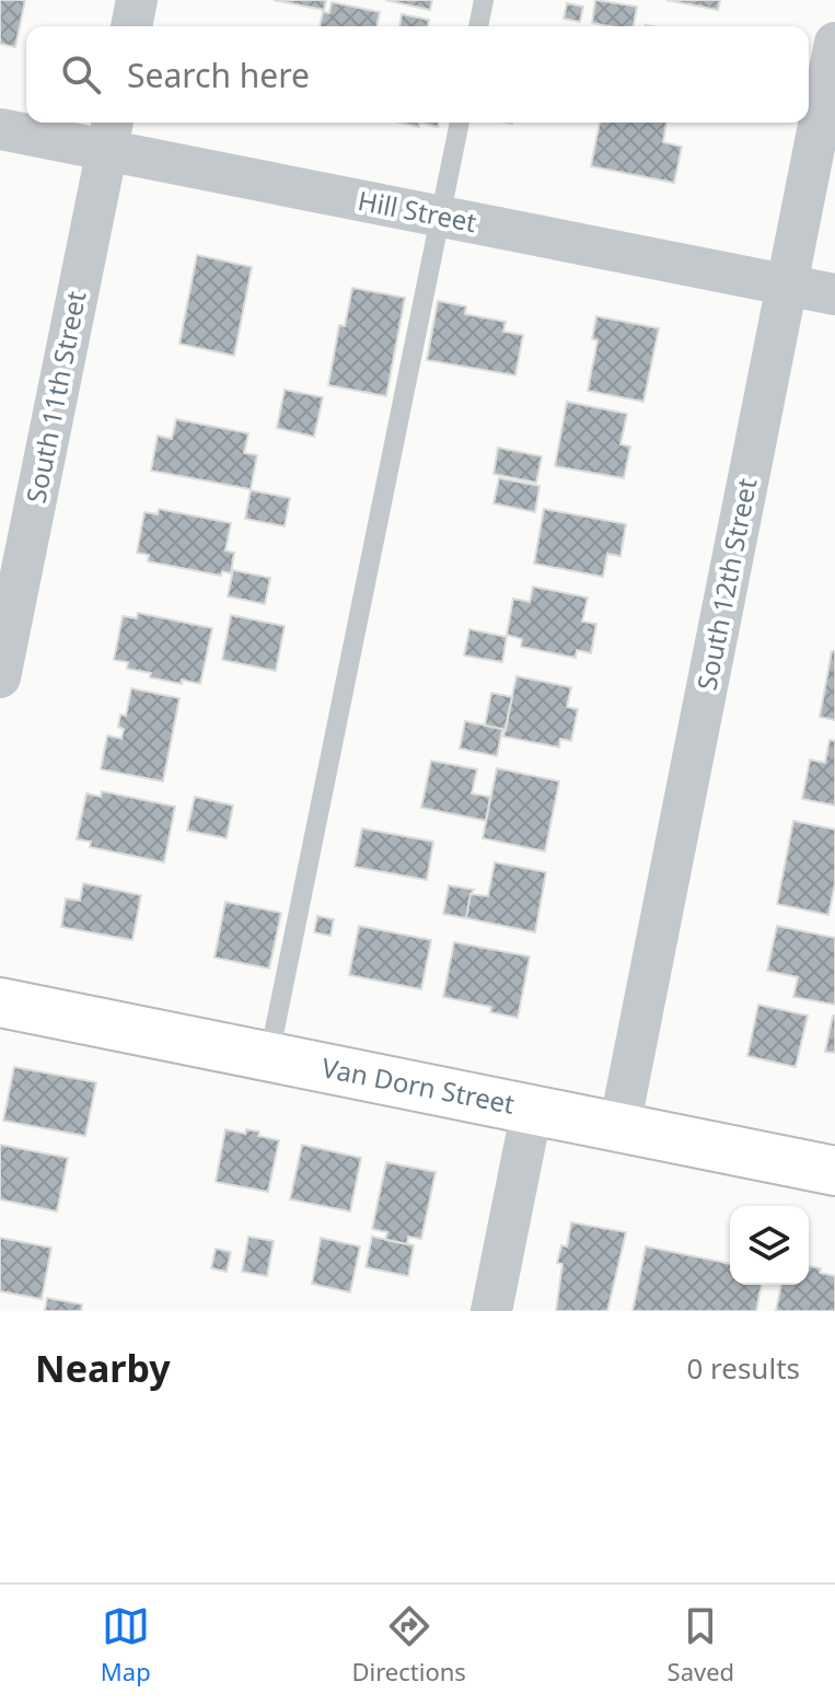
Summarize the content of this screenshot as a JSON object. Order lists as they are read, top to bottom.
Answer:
{
  "streets": {
    "main road": ["Van Dorn Street"],
    "street": ["Hill Street", "South 11th Street", "South 12th Street"]
  },
  "crossings": [
    ["Hill Street", "South 11th Street"],
    ["Hill Street", "South 12th Street"],
    ["South 12th Street", "Van Dorn Street"]
  ],
  "page": {
    "search": "Search here",
    "heading": ["Nearby", "0 results"],
    "nav": ["Map", "Directions", "Saved"]
  }
}
